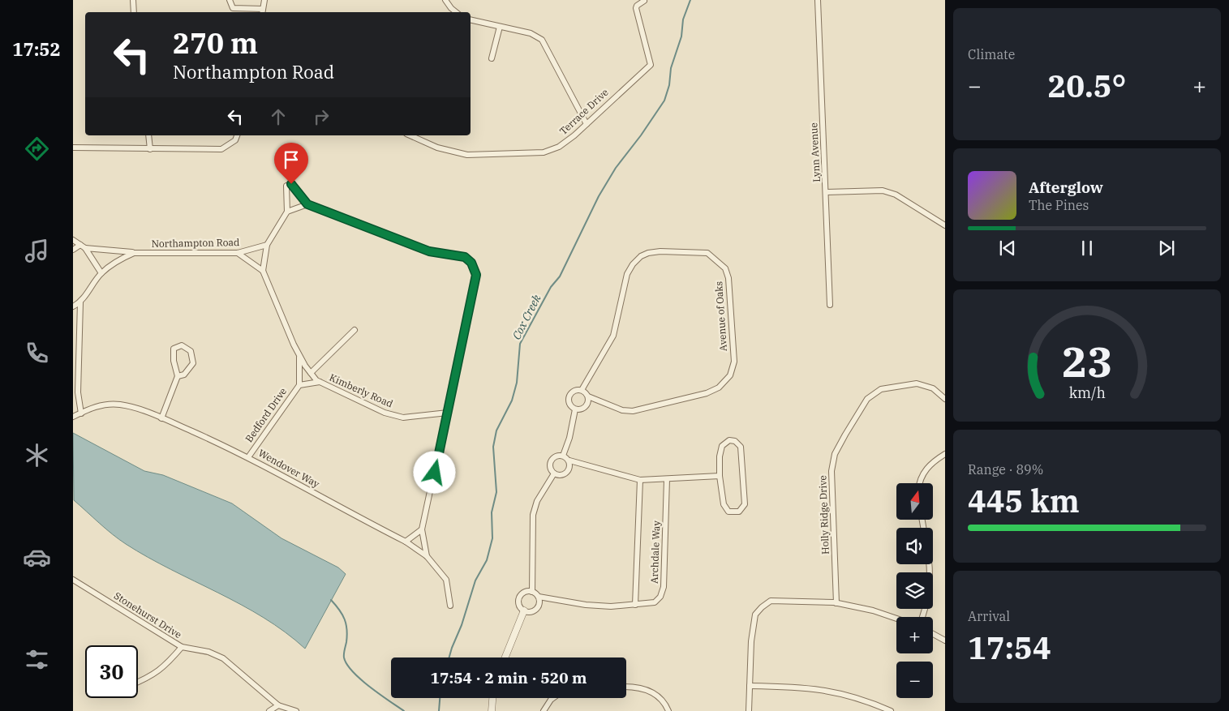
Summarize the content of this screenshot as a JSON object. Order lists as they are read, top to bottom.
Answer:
{
  "streets": {
    "street": [
      "Terrace Drive",
      "Lynn Avenue",
      "Northampton Road",
      "Avenue of Oaks",
      "Kimberly Road",
      "Bedford Drive",
      "Wendover Way",
      "Holly Ridge Drive",
      "Archdale Way",
      "Stonehurst Drive"
    ]
  },
  "crossings": [
    ["Kimberly Road", "Bedford Drive"],
    ["Bedford Drive", "Wendover Way"]
  ],
  "water": ["Cox Creek"],
  "north": "top",
  "page": {
    "tabs": "17:52",
    "tile": [
      "Climate",
      ["Range · 89%", "445 km"],
      ["Arrival", "17:54"]
    ],
    "turn": ["270 m", "Northampton Road"],
    "heat": ["−", "20.5°", "+"],
    "song": ["Afterglow", "The Pines"],
    "map_buttons": ["+", "−"],
    "limit": "30",
    "trip": "17:54 · 2 min · 520 m",
    "gauge": ["23", "km/h"]
  }
}
